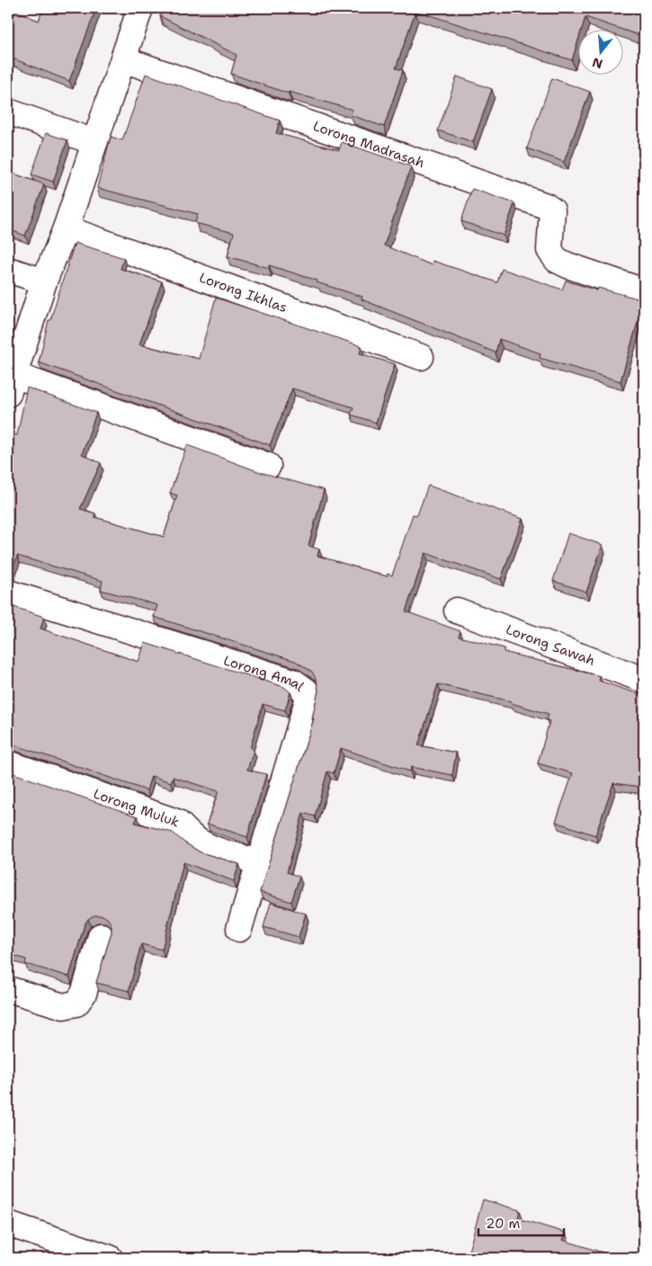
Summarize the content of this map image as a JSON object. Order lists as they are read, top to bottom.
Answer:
{
  "streets": {
    "street": [
      "Lorong Madrasah",
      "Lorong Ikhlas",
      "Lorong Sawah",
      "Lorong Amal",
      "Lorong Muluk"
    ]
  },
  "crossings": [
    ["Lorong Amal", "Lorong Muluk"]
  ],
  "scale_bar": "20 m",
  "north": "bottom"
}
